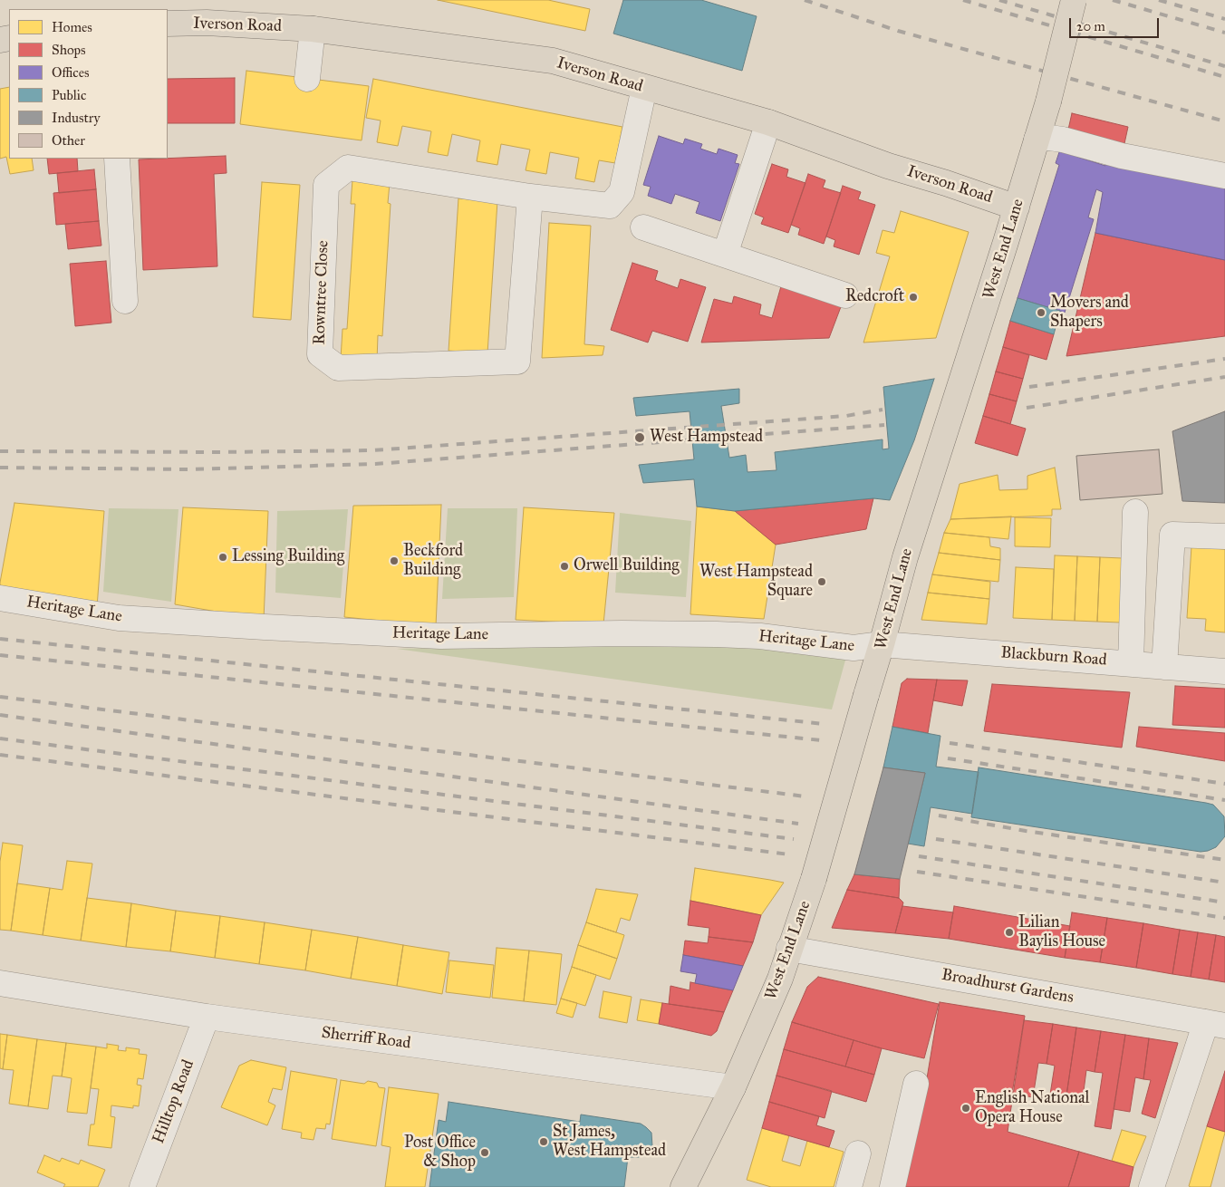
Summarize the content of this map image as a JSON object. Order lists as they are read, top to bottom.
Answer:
{
  "streets": {
    "main road": ["Iverson Road", "West End Lane"],
    "street": [
      "Rowntree Close",
      "Heritage Lane",
      "Blackburn Road",
      "Broadhurst Gardens",
      "Sherriff Road",
      "Hilltop Road"
    ]
  },
  "crossings": [
    ["Iverson Road", "West End Lane"],
    ["Iverson Road", "Rowntree Close"],
    ["West End Lane", "Heritage Lane"],
    ["West End Lane", "Blackburn Road"],
    ["West End Lane", "Broadhurst Gardens"],
    ["West End Lane", "Sherriff Road"],
    ["Heritage Lane", "Blackburn Road"],
    ["Sherriff Road", "Hilltop Road"]
  ],
  "places": [
    "Redcroft",
    "Movers and Shapers",
    "West Hampstead",
    "Lessing Building",
    "Beckford Building",
    "Orwell Building",
    "West Hampstead Square",
    "Lilian Baylis House",
    "English National Opera House",
    "St James, West Hampstead",
    "Post Office & Shop"
  ],
  "legend": [
    "Homes",
    "Shops",
    "Offices",
    "Public",
    "Industry",
    "Other"
  ],
  "scale_bar": "20 m"
}
